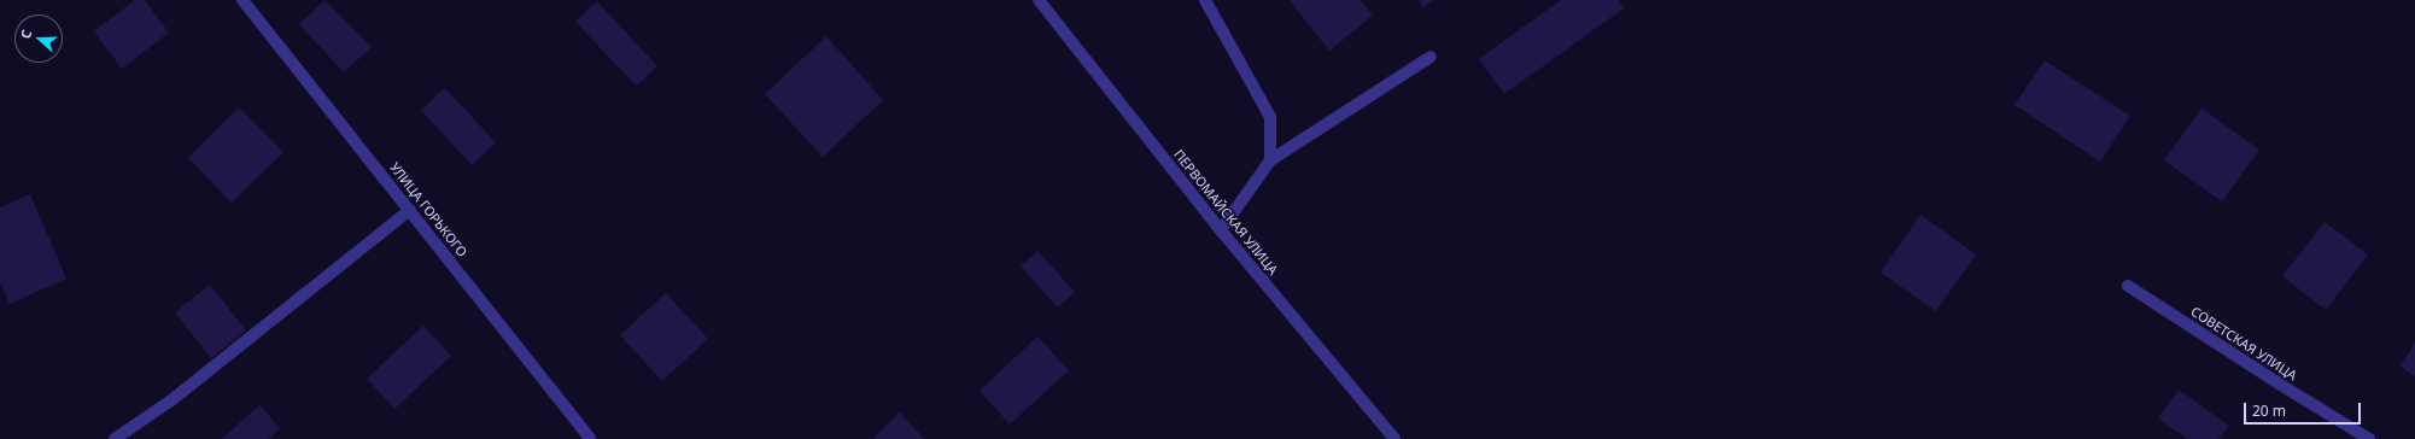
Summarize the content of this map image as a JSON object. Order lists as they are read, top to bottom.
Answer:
{
  "streets": {
    "street": ["УЛИЦА ГОРЬКОГО", "ПЕРВОМАЙСКАЯ УЛИЦА", "СОВЕТСКАЯ УЛИЦА"]
  },
  "scale_bar": "20 m",
  "north": "left"
}
